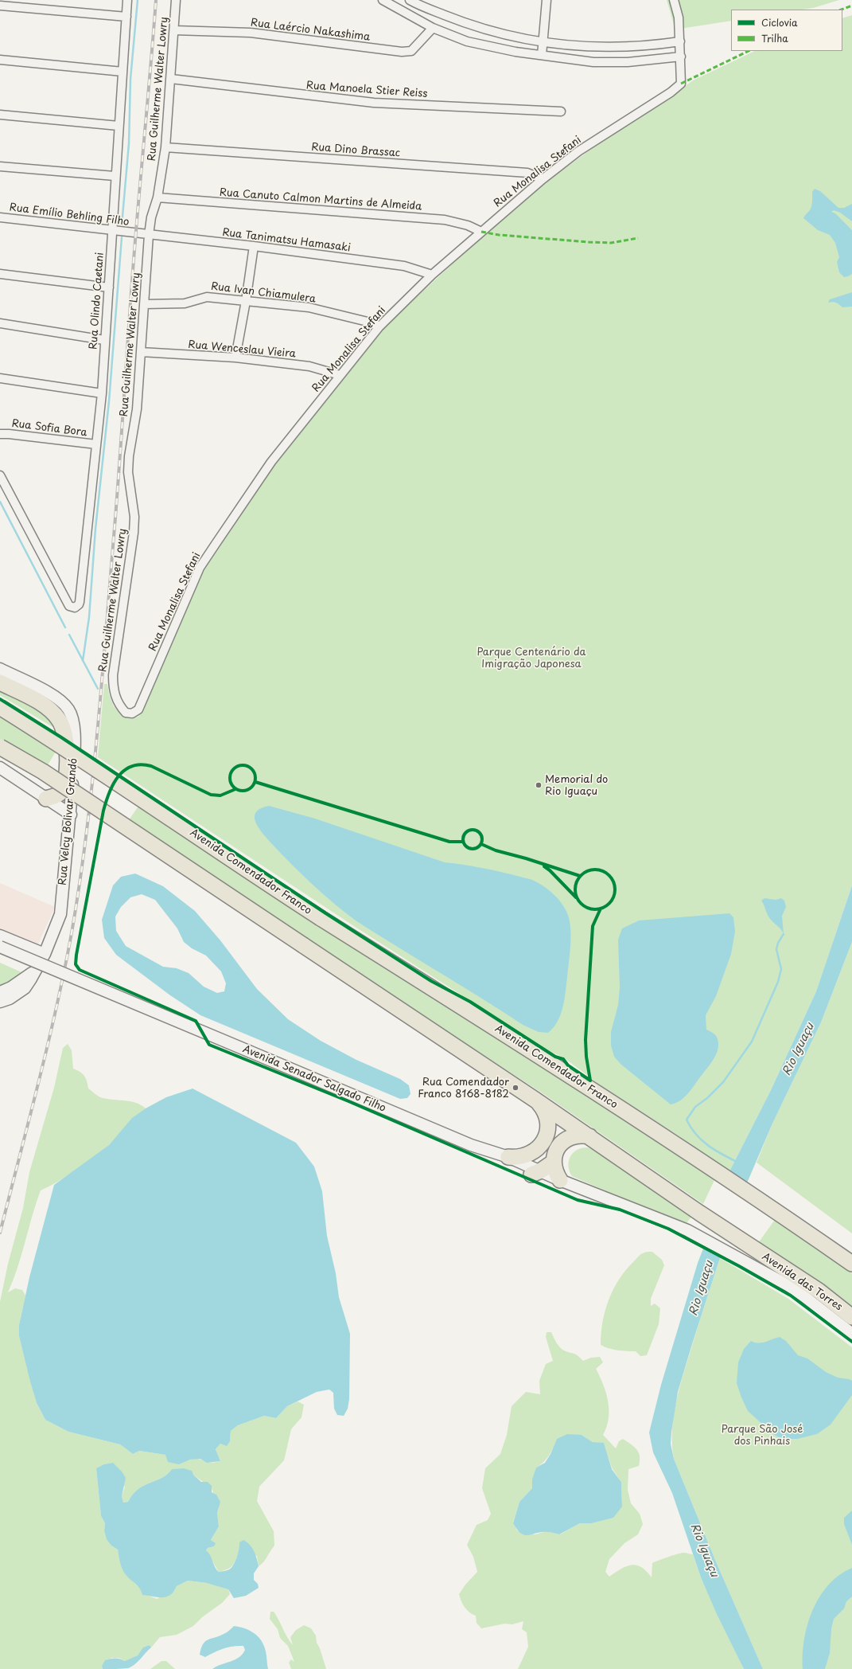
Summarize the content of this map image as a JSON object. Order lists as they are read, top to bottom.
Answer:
{
  "streets": {
    "highway": ["Avenida Comendador Franco", "Avenida das Torres"],
    "main road": ["Rua Velcy Bolivar Grandó", "Avenida Senador Salgado Filho"],
    "street": [
      "Rua Laércio Nakashima",
      "Rua Guilherme Walter Lowry",
      "Rua Manoela Stier Reiss",
      "Rua Dino Brassac",
      "Rua Monalisa Stefani",
      "Rua Canuto Calmon Martins de Almeida",
      "Rua Emílio Behling Filho",
      "Rua Tanimatsu Hamasaki",
      "Rua Ivan Chiamulera",
      "Rua Olindo Caetani",
      "Rua Wenceslau Vieira",
      "Rua Sofia Bora"
    ]
  },
  "crossings": [
    ["Rua Laércio Nakashima", "Rua Guilherme Walter Lowry"],
    ["Rua Guilherme Walter Lowry", "Rua Manoela Stier Reiss"],
    ["Rua Guilherme Walter Lowry", "Rua Dino Brassac"],
    ["Rua Guilherme Walter Lowry", "Rua Monalisa Stefani"],
    ["Rua Guilherme Walter Lowry", "Rua Canuto Calmon Martins de Almeida"],
    ["Rua Guilherme Walter Lowry", "Rua Tanimatsu Hamasaki"],
    ["Rua Guilherme Walter Lowry", "Rua Ivan Chiamulera"],
    ["Rua Guilherme Walter Lowry", "Rua Wenceslau Vieira"],
    ["Rua Dino Brassac", "Rua Monalisa Stefani"],
    ["Rua Monalisa Stefani", "Rua Canuto Calmon Martins de Almeida"],
    ["Rua Monalisa Stefani", "Rua Tanimatsu Hamasaki"],
    ["Rua Monalisa Stefani", "Rua Ivan Chiamulera"],
    ["Rua Monalisa Stefani", "Rua Wenceslau Vieira"],
    ["Rua Emílio Behling Filho", "Rua Tanimatsu Hamasaki"],
    ["Rua Emílio Behling Filho", "Rua Olindo Caetani"],
    ["Rua Olindo Caetani", "Rua Sofia Bora"]
  ],
  "water": ["Rio Iguaçu"],
  "parks": ["Parque Centenário da Imigração Japonesa", "Parque São José dos Pinhais"],
  "places": ["Memorial do Rio Iguaçu", "Rua Comendador Franco 8168-8182"],
  "legend": ["Ciclovia", "Trilha"]
}
